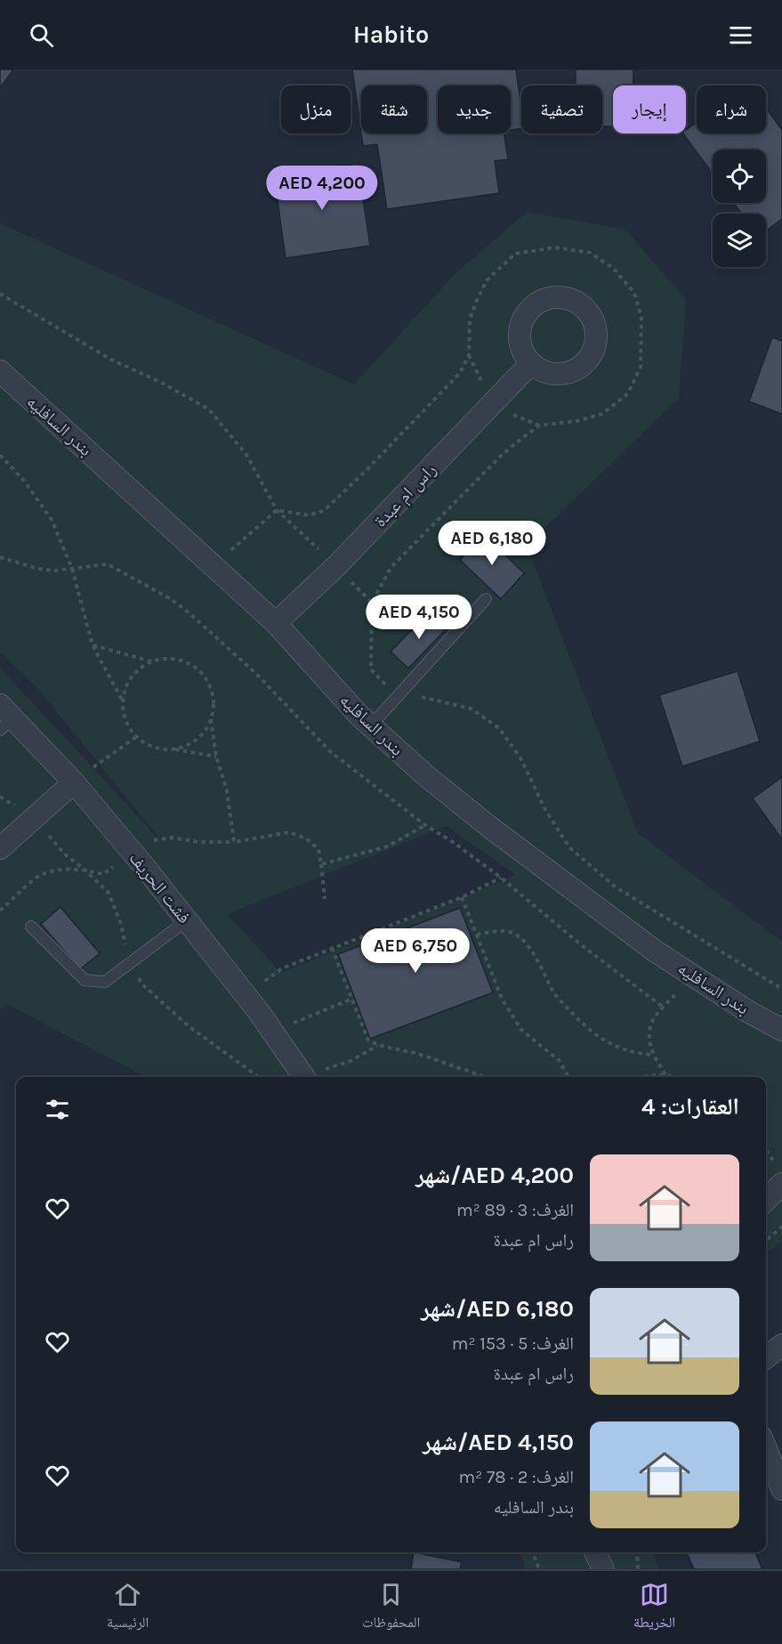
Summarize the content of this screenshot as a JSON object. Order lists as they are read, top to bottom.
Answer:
{
  "streets": {
    "street": ["بندر السافليه", "راس ام عبدة", "فشت الحريف"]
  },
  "crossings": [
    ["بندر السافليه", "راس ام عبدة"]
  ],
  "page": {
    "header": "Habito",
    "chip": [
      "شراء",
      "إيجار",
      "تصفية",
      "جديد",
      "شقة",
      "منزل"
    ],
    "price": [
      "AED 4,200",
      "AED 6,180",
      "AED 4,150",
      "AED 6,750"
    ],
    "heading": "العقارات: 4",
    "list": [
      {
        "name": "AED 4,200/شهر",
        "note": "الغرف: 3 · 89 m² · راس ام عبدة"
      },
      {
        "name": "AED 6,180/شهر",
        "note": "الغرف: 5 · 153 m² · راس ام عبدة"
      },
      {
        "name": "AED 4,150/شهر",
        "note": "الغرف: 2 · 78 m² · بندر السافليه"
      }
    ],
    "tabs": ["الخريطة", "المحفوظات", "الرئيسية"]
  }
}
